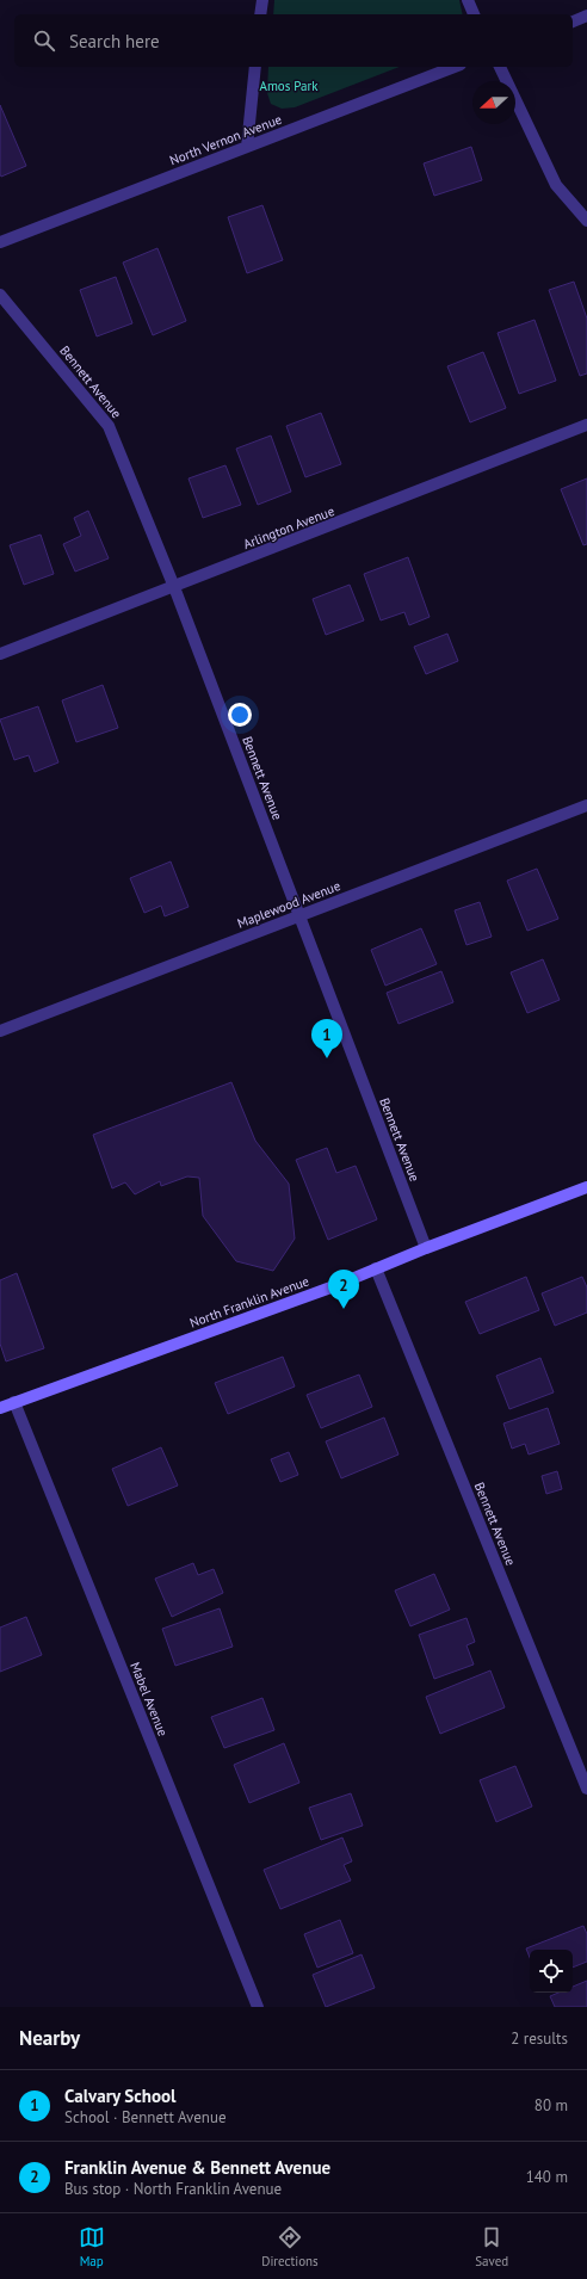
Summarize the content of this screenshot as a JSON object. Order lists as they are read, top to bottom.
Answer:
{
  "streets": {
    "street": [
      "North Vernon Avenue",
      "Bennett Avenue",
      "Arlington Avenue",
      "Maplewood Avenue",
      "North Franklin Avenue",
      "Mabel Avenue"
    ]
  },
  "crossings": [
    ["Bennett Avenue", "Arlington Avenue"],
    ["Bennett Avenue", "Maplewood Avenue"],
    ["Bennett Avenue", "North Franklin Avenue"],
    ["North Franklin Avenue", "Mabel Avenue"]
  ],
  "parks": ["Amos Park"],
  "north": "left",
  "page": {
    "search": "Search here",
    "pins": ["1", "2"],
    "heading": ["Nearby", "2 results"],
    "list": [
      {
        "mark": "1",
        "name": "Calvary School",
        "note": "School · Bennett Avenue",
        "value": "80 m"
      },
      {
        "mark": "2",
        "name": "Franklin Avenue & Bennett Avenue",
        "note": "Bus stop · North Franklin Avenue",
        "value": "140 m"
      }
    ],
    "nav": ["Map", "Directions", "Saved"]
  }
}
